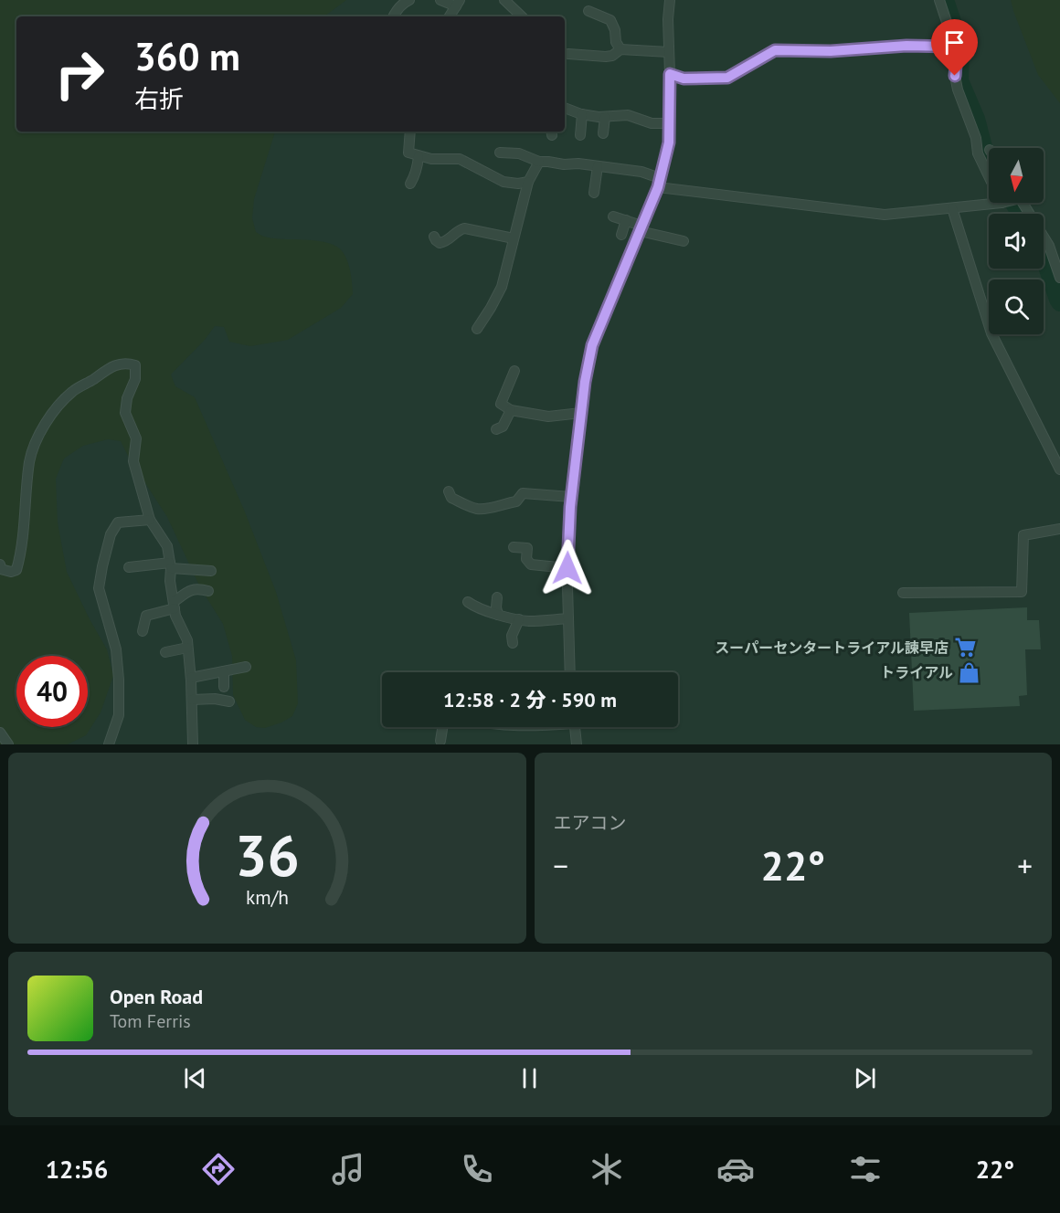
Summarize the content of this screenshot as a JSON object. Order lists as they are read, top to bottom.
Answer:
{
  "places": {
    "supermarket": ["スーパーセンタートライアル諫早店"],
    "shop": ["トライアル"]
  },
  "north": "bottom",
  "page": {
    "turn": ["360 m", "右折"],
    "limit": "40",
    "trip": "12:58 · 2 分 · 590 m",
    "tile": "エアコン",
    "heat": ["−", "22°", "+"],
    "song": ["Open Road", "Tom Ferris"],
    "tabs": ["12:56", "22°"],
    "gauge": ["36", "km/h"]
  }
}
